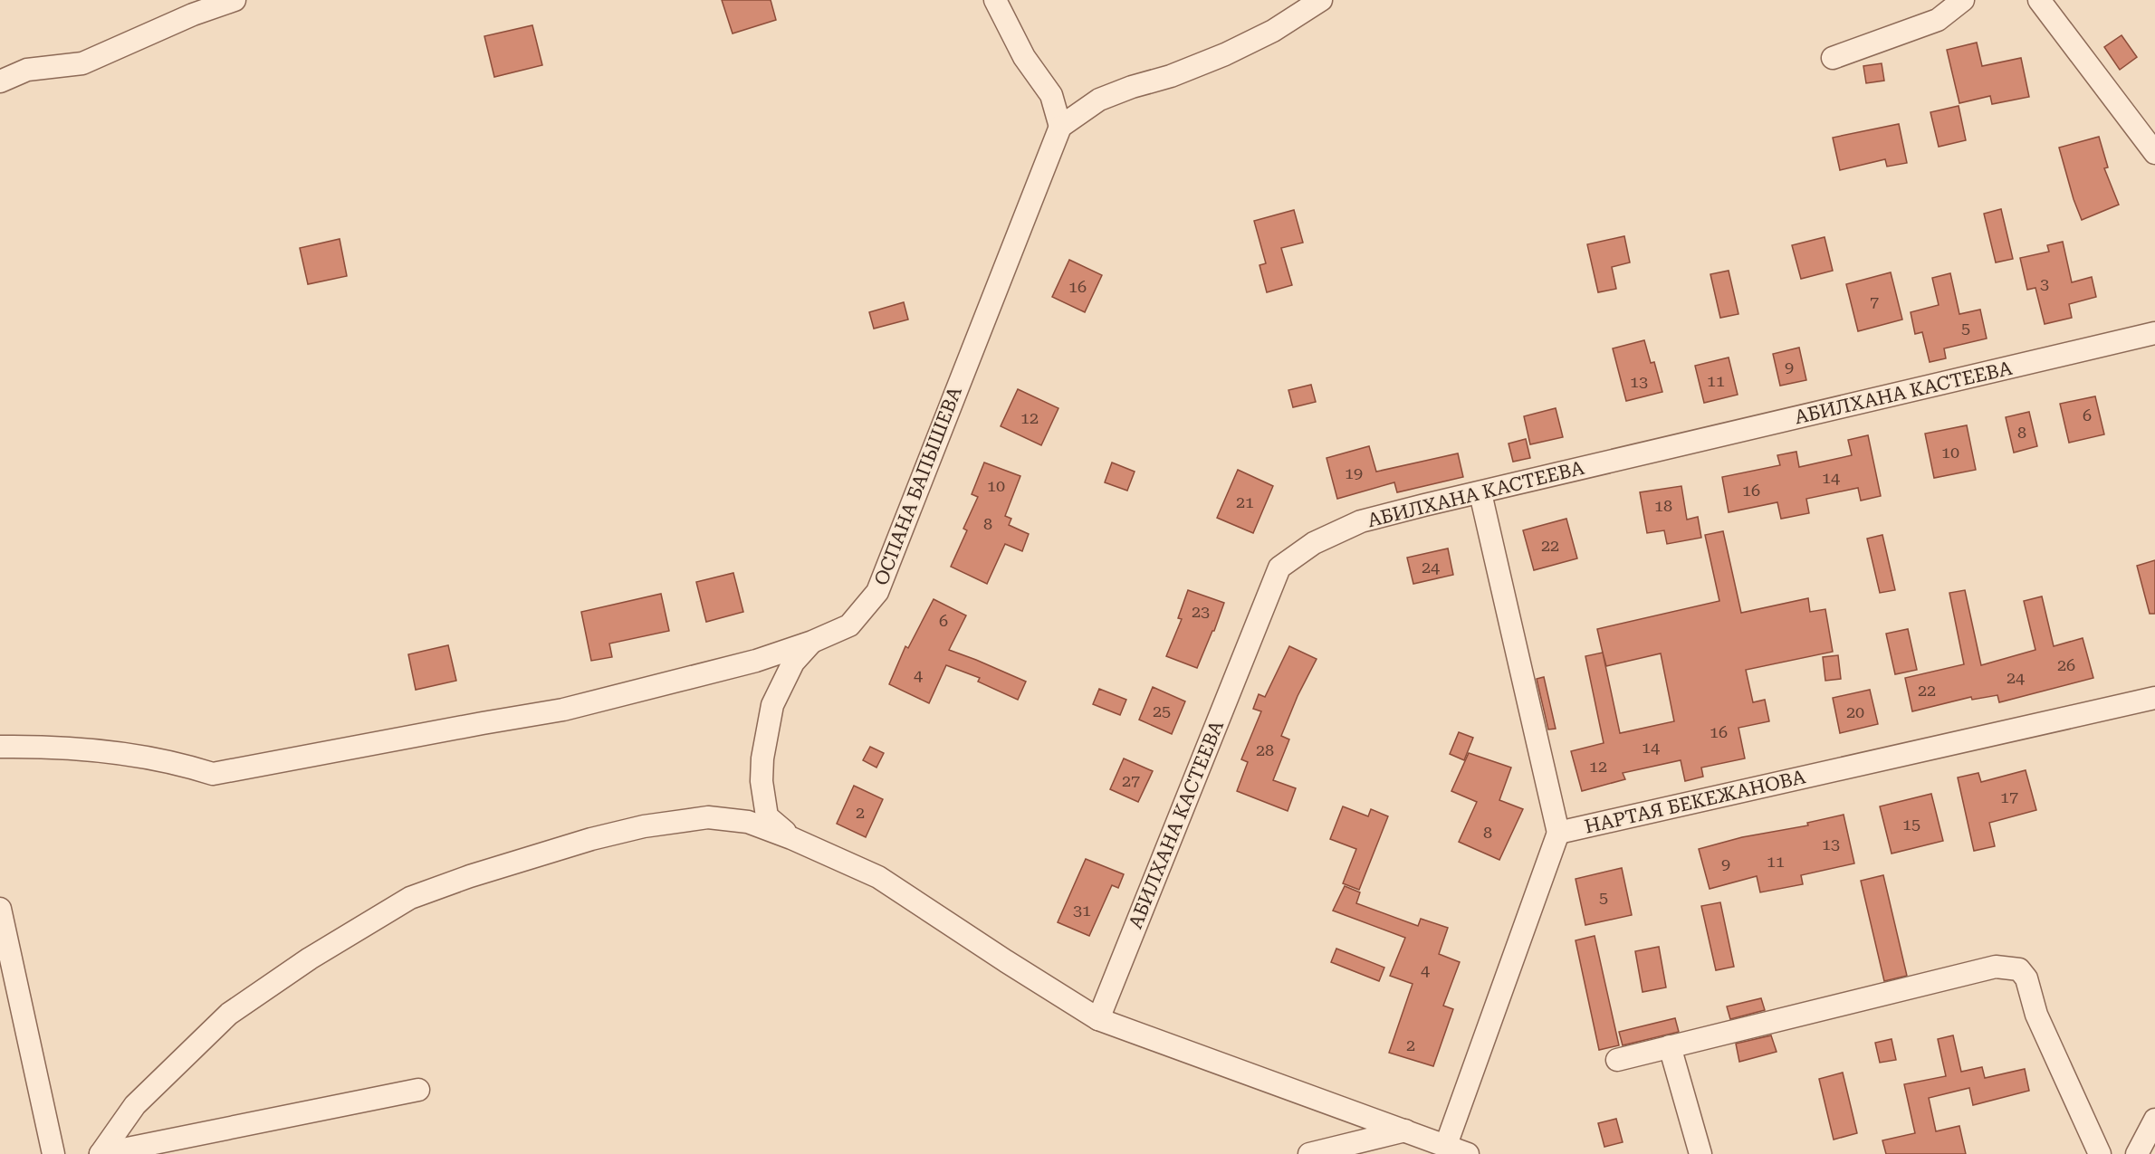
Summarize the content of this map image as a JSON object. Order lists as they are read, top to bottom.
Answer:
{
  "streets": {
    "street": ["АБИЛХАНА КАСТЕЕВА", "ОСПАНА БАПЫШЕВА", "НАРТАЯ БЕКЕЖАНОВА"]
  },
  "house_numbers": [
    "3",
    "16",
    "7",
    "5",
    "9",
    "11",
    "13",
    "6",
    "12",
    "8",
    "10",
    "19",
    "14",
    "10",
    "16",
    "21",
    "18",
    "8",
    "22",
    "24",
    "23",
    "6",
    "26",
    "4",
    "24",
    "22",
    "25",
    "20",
    "16",
    "14",
    "28",
    "12",
    "27",
    "17",
    "2",
    "15",
    "8",
    "13",
    "11",
    "9",
    "5",
    "31",
    "4",
    "2"
  ]
}
